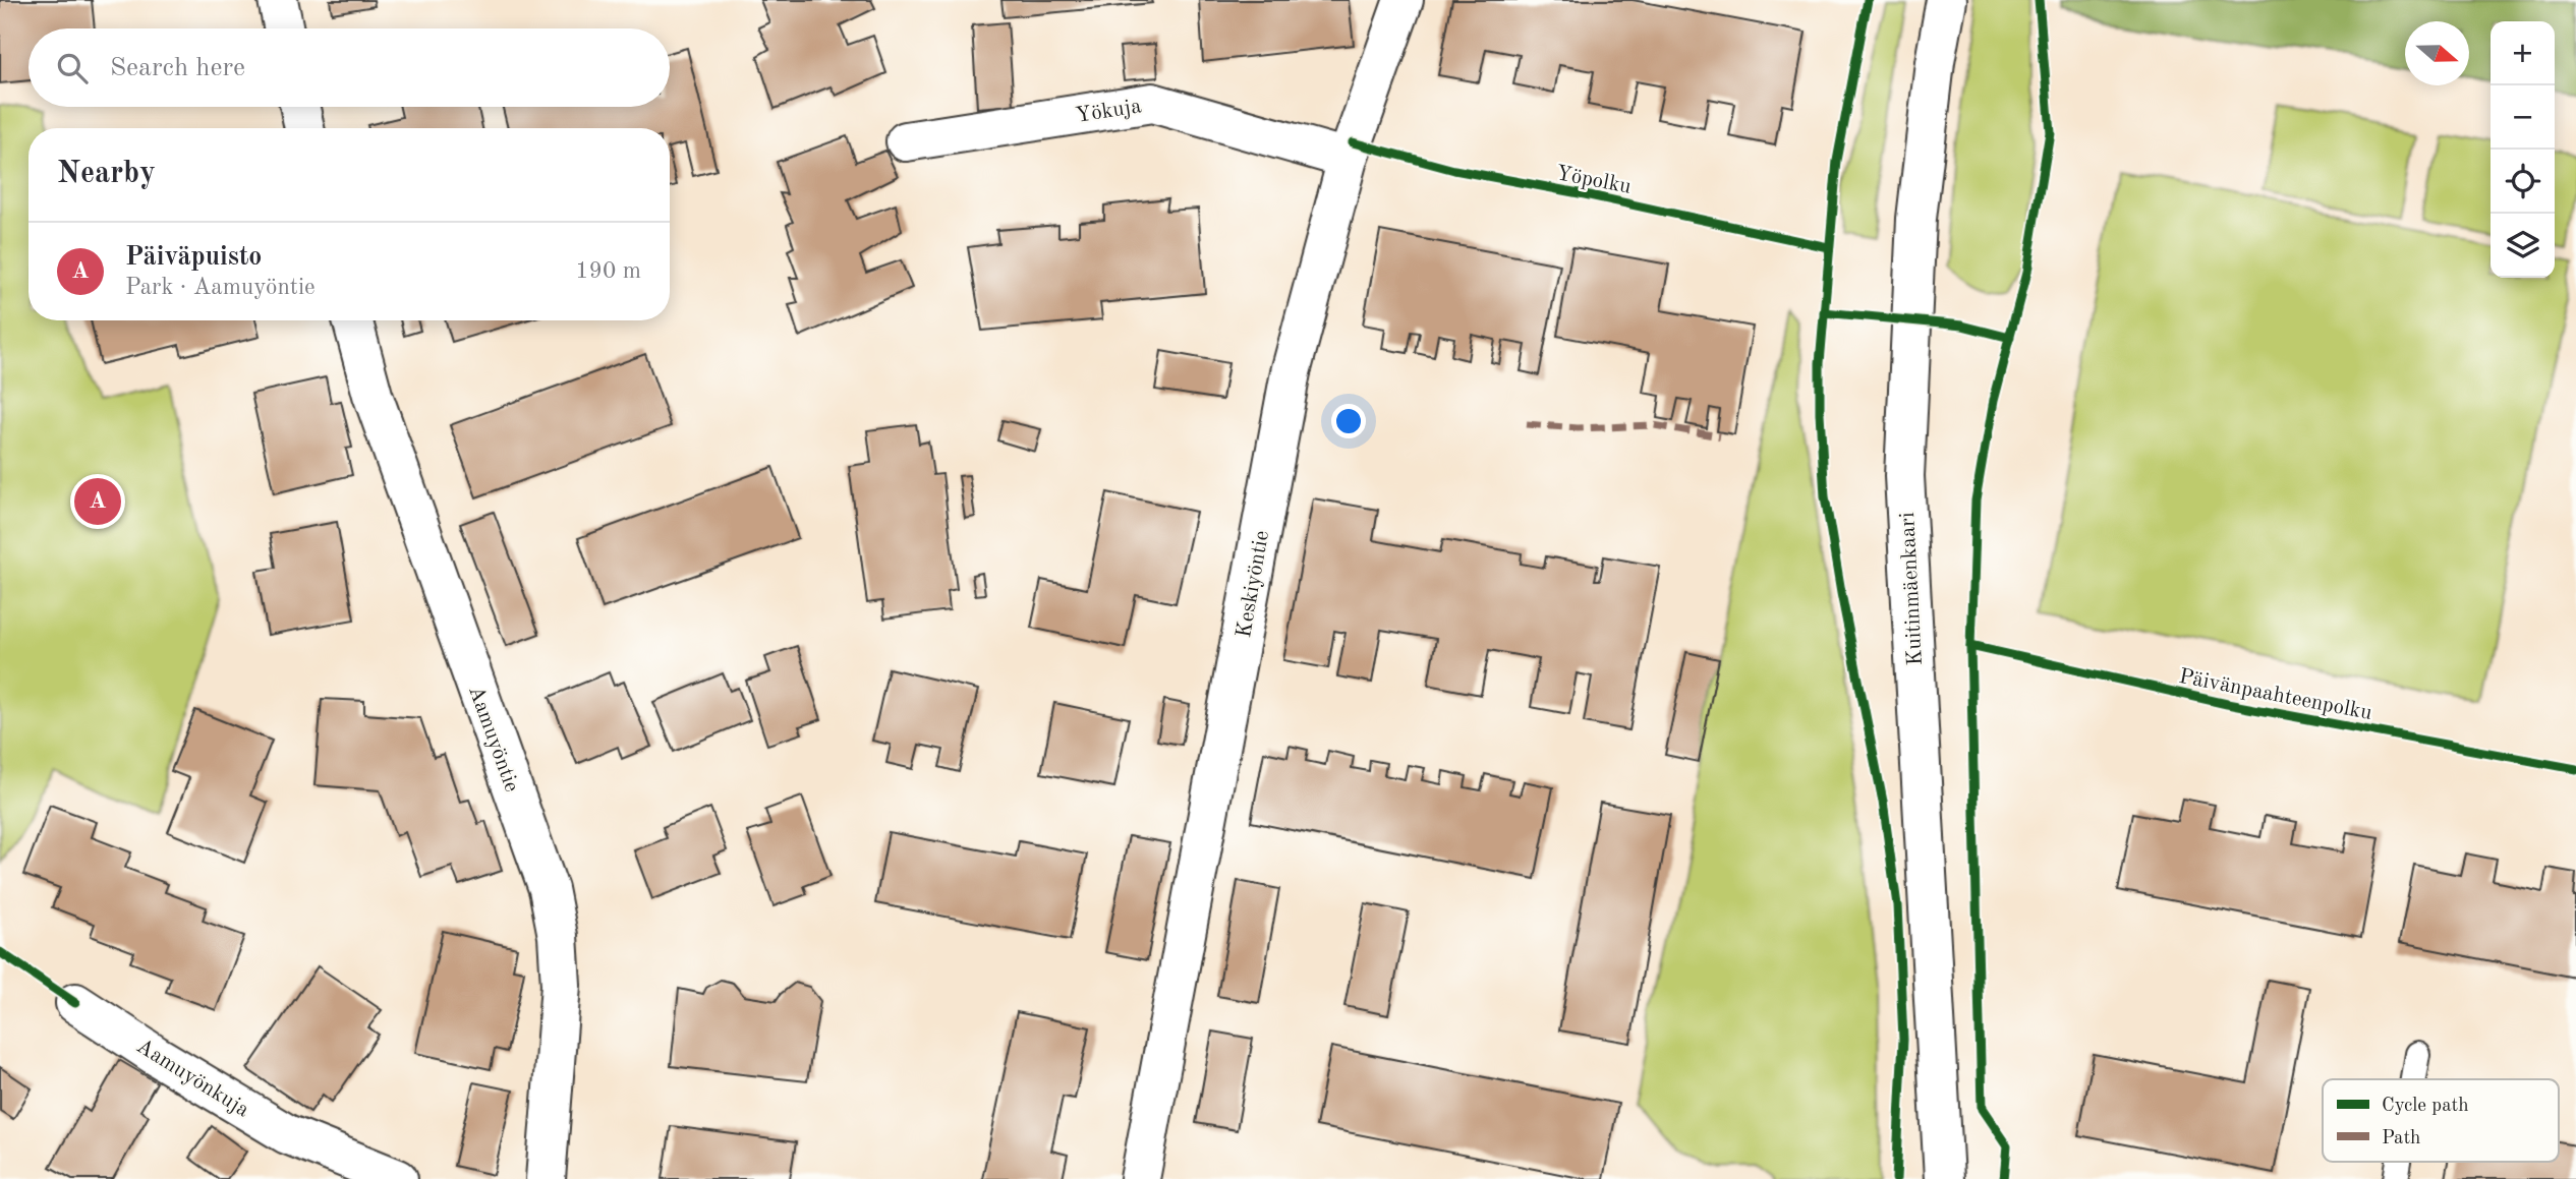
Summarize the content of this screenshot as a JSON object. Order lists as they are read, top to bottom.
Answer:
{
  "streets": {
    "street": [
      "Yökuja",
      "Keskiyöntie",
      "Kuitinmäenkaari",
      "Aamuyöntie",
      "Aamuyönkuja"
    ],
    "cycle path": ["Yöpolku", "Päivänpaahteenpolku"]
  },
  "crossings": [
    ["Yökuja", "Keskiyöntie"]
  ],
  "legend": ["Cycle path", "Path"],
  "north": "right",
  "page": {
    "map_buttons": ["+", "−"],
    "search": "Search here",
    "heading": "Nearby",
    "list": [
      {
        "mark": "A",
        "name": "Päiväpuisto",
        "note": "Park · Aamuyöntie",
        "value": "190 m"
      }
    ],
    "pins": "A"
  }
}
